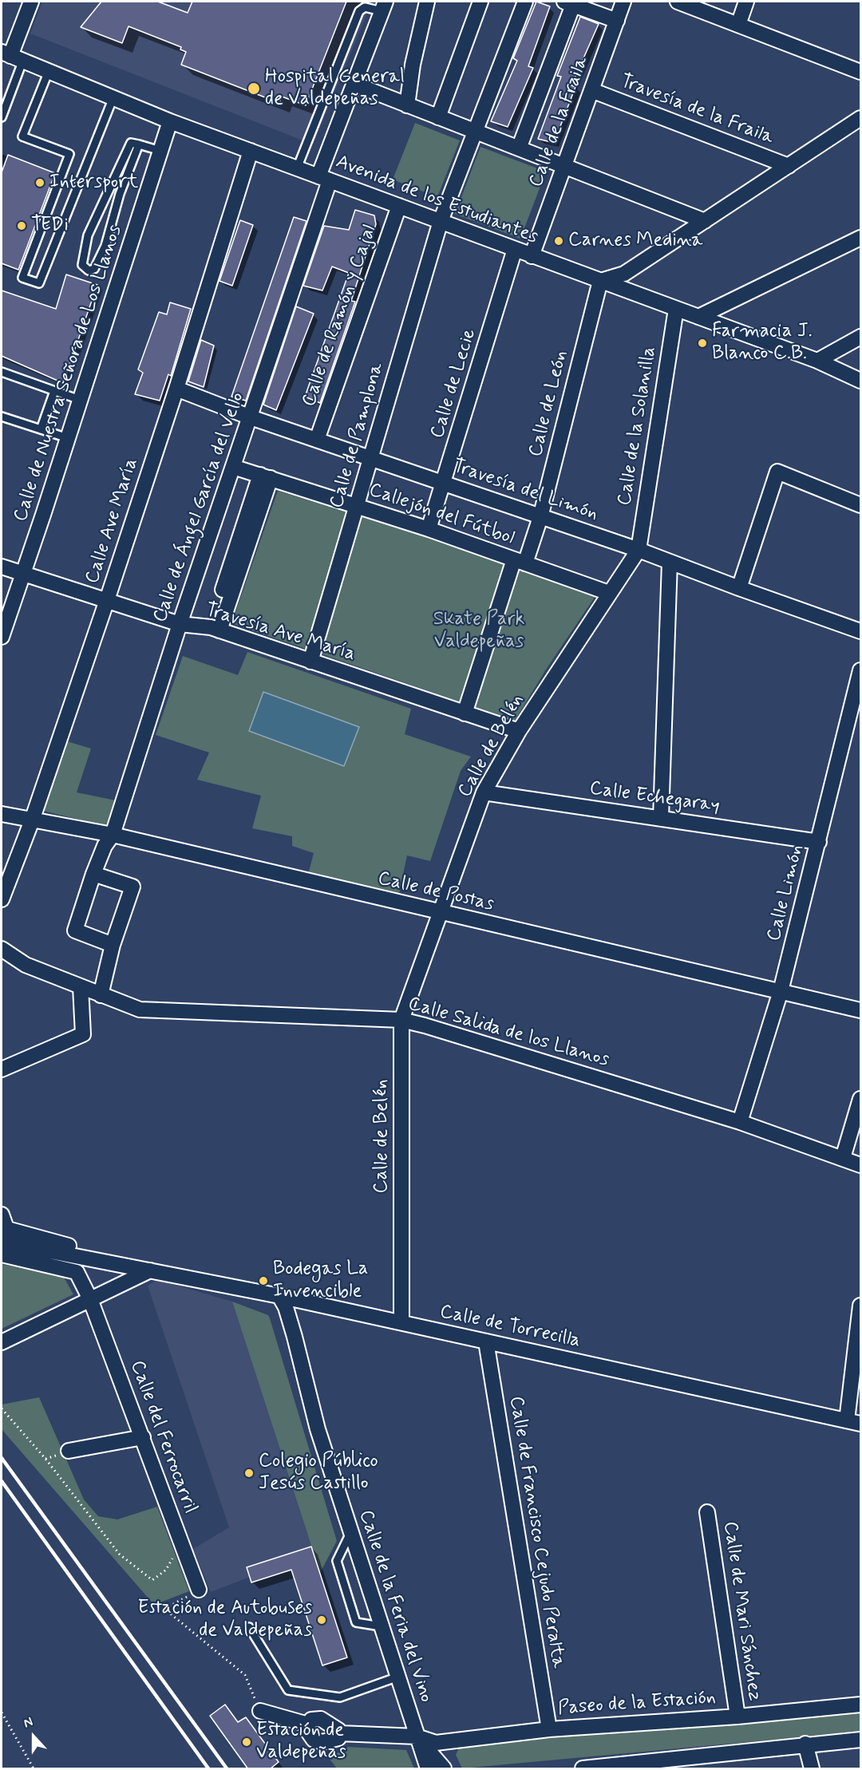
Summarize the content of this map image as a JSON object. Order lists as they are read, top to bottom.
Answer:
{
  "streets": {
    "street": [
      "Travesía de la Fraila",
      "Calle de la Fraila",
      "Avenida de los Estudiantes",
      "Calle de Ramón y Cajal",
      "Calle de Nuestra Señora de Los Llanos",
      "Calle de Lecie",
      "Calle de León",
      "Calle de la Solanilla",
      "Calle de Pamplona",
      "Travesía del Limón",
      "Calle de Ángel García del Vello",
      "Callejón del Fútbol",
      "Calle Ave María",
      "Travesía Ave María",
      "Calle de Belén",
      "Calle Echegaray",
      "Calle de Postas",
      "Calle Limón",
      "Calle Salida de los Llanos",
      "Calle de Torrecilla",
      "Calle del Ferrocarril",
      "Calle de Francisco Cejudo Peralta",
      "Calle de la Feria del Vino",
      "Calle de Mari Sánchez",
      "Paseo de la Estación"
    ]
  },
  "crossings": [
    ["Travesía de la Fraila", "Calle de la Fraila"],
    ["Calle de la Fraila", "Avenida de los Estudiantes"],
    ["Avenida de los Estudiantes", "Calle de Ramón y Cajal"],
    ["Avenida de los Estudiantes", "Calle de Nuestra Señora de Los Llanos"],
    ["Avenida de los Estudiantes", "Calle de Lecie"],
    ["Avenida de los Estudiantes", "Calle de León"],
    ["Avenida de los Estudiantes", "Calle de la Solanilla"],
    ["Avenida de los Estudiantes", "Calle de Pamplona"],
    ["Avenida de los Estudiantes", "Calle de Ángel García del Vello"],
    ["Avenida de los Estudiantes", "Calle Ave María"],
    ["Calle de Ramón y Cajal", "Travesía del Limón"],
    ["Calle de Nuestra Señora de Los Llanos", "Travesía Ave María"],
    ["Calle de Lecie", "Travesía del Limón"],
    ["Calle de Lecie", "Callejón del Fútbol"],
    ["Calle de León", "Travesía del Limón"],
    ["Calle de León", "Callejón del Fútbol"],
    ["Calle de León", "Travesía Ave María"],
    ["Calle de la Solanilla", "Travesía del Limón"],
    ["Calle de la Solanilla", "Calle de Belén"],
    ["Calle de Pamplona", "Travesía del Limón"],
    ["Calle de Pamplona", "Callejón del Fútbol"],
    ["Calle de Pamplona", "Travesía Ave María"],
    ["Travesía del Limón", "Calle de Ángel García del Vello"],
    ["Travesía del Limón", "Calle Ave María"],
    ["Travesía del Limón", "Calle de Belén"],
    ["Calle de Ángel García del Vello", "Callejón del Fútbol"],
    ["Calle de Ángel García del Vello", "Travesía Ave María"],
    ["Calle de Ángel García del Vello", "Calle de Postas"],
    ["Callejón del Fútbol", "Calle de Belén"],
    ["Calle Ave María", "Travesía Ave María"],
    ["Calle Ave María", "Calle de Postas"],
    ["Travesía Ave María", "Calle de Belén"],
    ["Calle de Belén", "Calle Echegaray"],
    ["Calle de Belén", "Calle de Postas"],
    ["Calle de Belén", "Calle Salida de los Llanos"],
    ["Calle de Belén", "Calle de Torrecilla"],
    ["Calle Echegaray", "Calle Limón"],
    ["Calle de Postas", "Calle Limón"],
    ["Calle Limón", "Calle Salida de los Llanos"],
    ["Calle de Torrecilla", "Calle de Francisco Cejudo Peralta"],
    ["Calle de Torrecilla", "Calle de la Feria del Vino"],
    ["Calle de Francisco Cejudo Peralta", "Paseo de la Estación"],
    ["Calle de la Feria del Vino", "Paseo de la Estación"],
    ["Calle de Mari Sánchez", "Paseo de la Estación"]
  ],
  "parks": ["Skate Park Valdepeñas"],
  "places": [
    "Hospital General de Valdepeñas",
    "Intersport",
    "TEDi",
    "Carnes Medina",
    "Farmacia J. Blanco C.B.",
    "Bodegas La Invencible",
    "Colegio Público Jesús Castillo",
    "Estación de Autobuses de Valdepeñas",
    "Estación de Valdepeñas"
  ],
  "north": "top"
}
